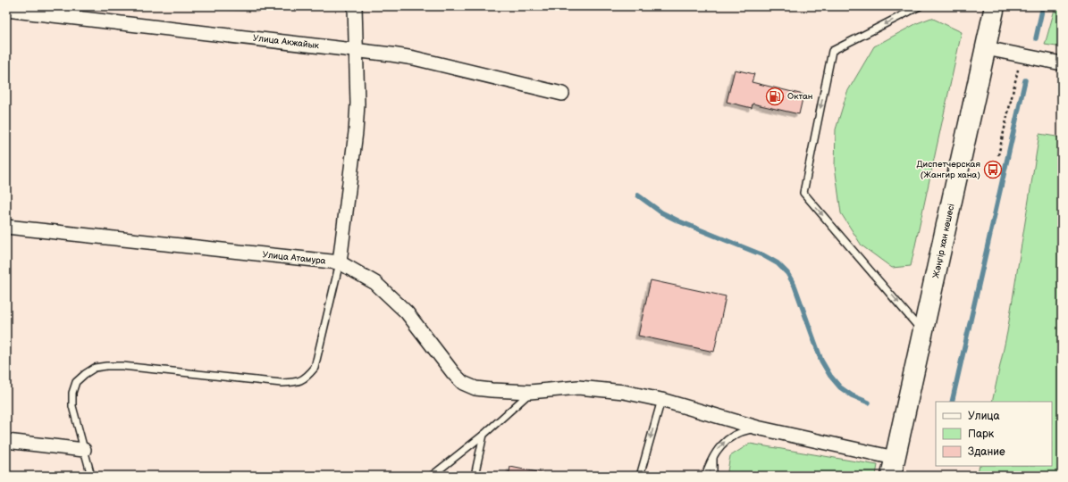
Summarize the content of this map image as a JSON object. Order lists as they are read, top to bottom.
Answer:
{
  "streets": {
    "main road": ["Жәңгір хан көшесі"],
    "street": ["Улица Акжайык", "Улица Атамура"]
  },
  "crossings": [
    ["Жәңгір хан көшесі", "Улица Атамура"]
  ],
  "places": {
    "fuel station": ["Октан"],
    "bus stop": ["Диспетчерская (Жангир хана)"]
  },
  "legend": ["Улица", "Парк", "Здание"]
}
